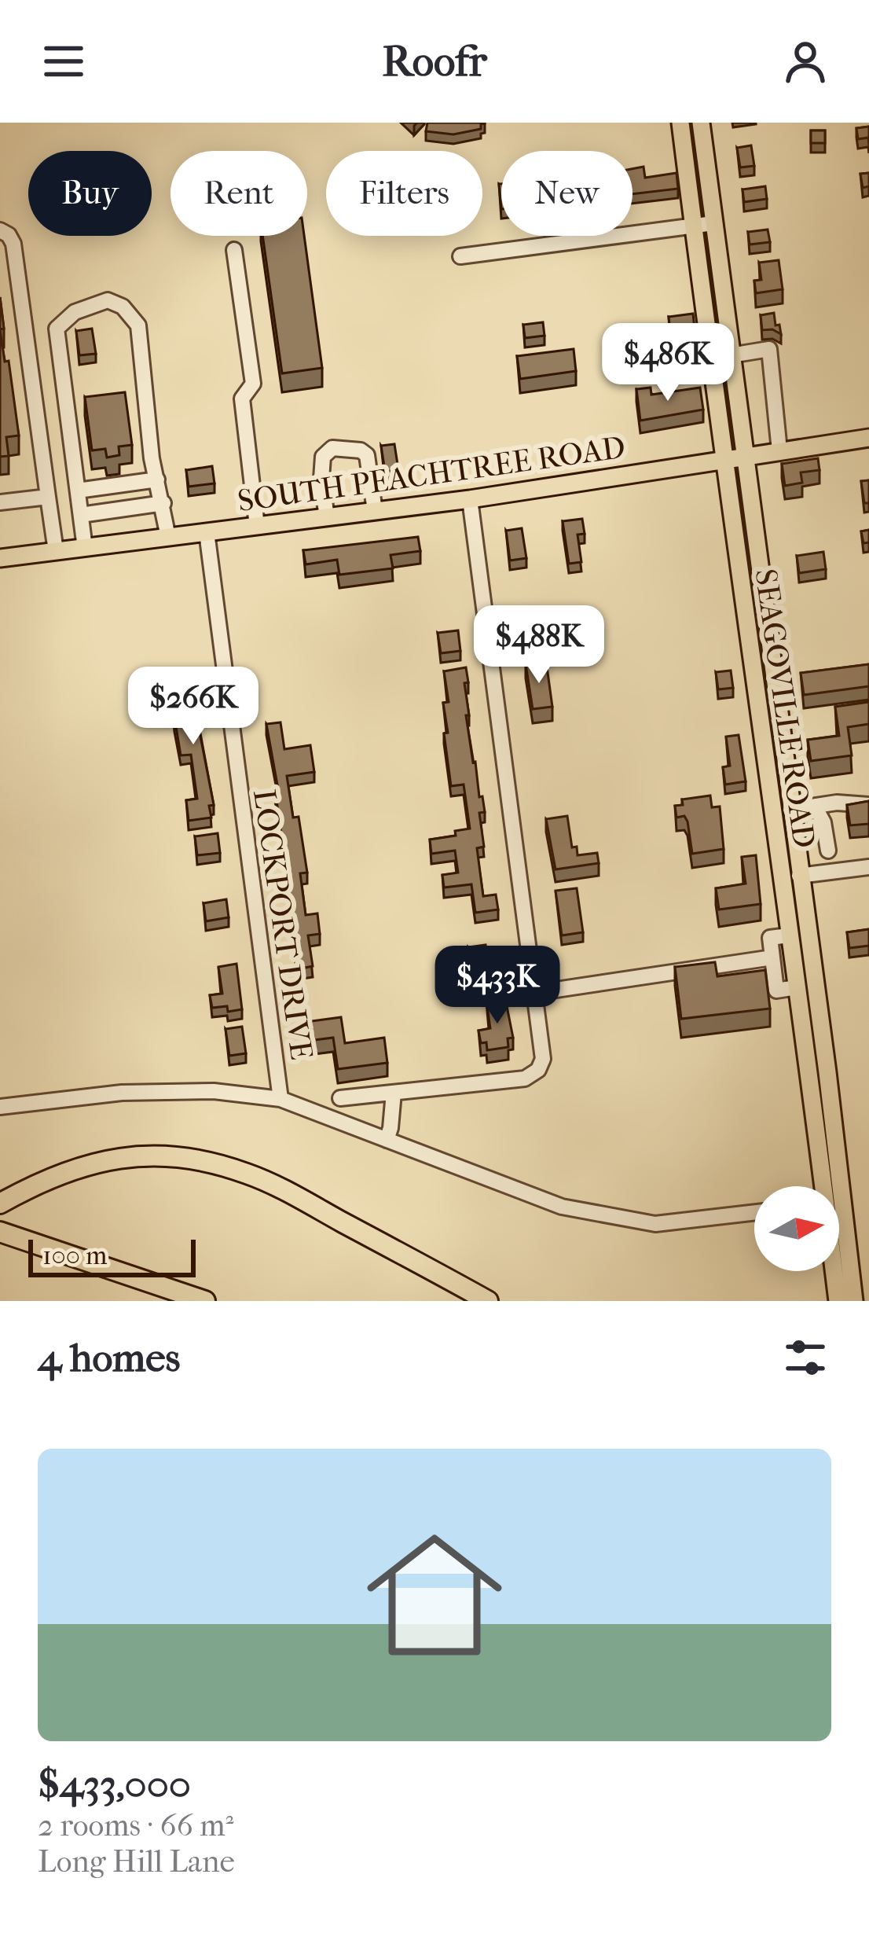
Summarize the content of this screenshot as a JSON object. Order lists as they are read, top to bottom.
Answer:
{
  "streets": {
    "main road": ["SOUTH PEACHTREE ROAD", "SEAGOVILLE ROAD"],
    "street": ["LOCKPORT DRIVE"]
  },
  "crossings": [
    ["SOUTH PEACHTREE ROAD", "SEAGOVILLE ROAD"],
    ["SOUTH PEACHTREE ROAD", "LOCKPORT DRIVE"]
  ],
  "scale_bar": "100 m",
  "north": "right",
  "page": {
    "header": "Roofr",
    "chip": [
      "Buy",
      "Rent",
      "Filters",
      "New"
    ],
    "price": [
      "$486K",
      "$488K",
      "$266K",
      "$433K"
    ],
    "scale": "100 m",
    "heading": "4 homes",
    "list": [
      {
        "name": "$433,000",
        "note": "2 rooms · 66 m² · Long Hill Lane"
      }
    ]
  }
}
